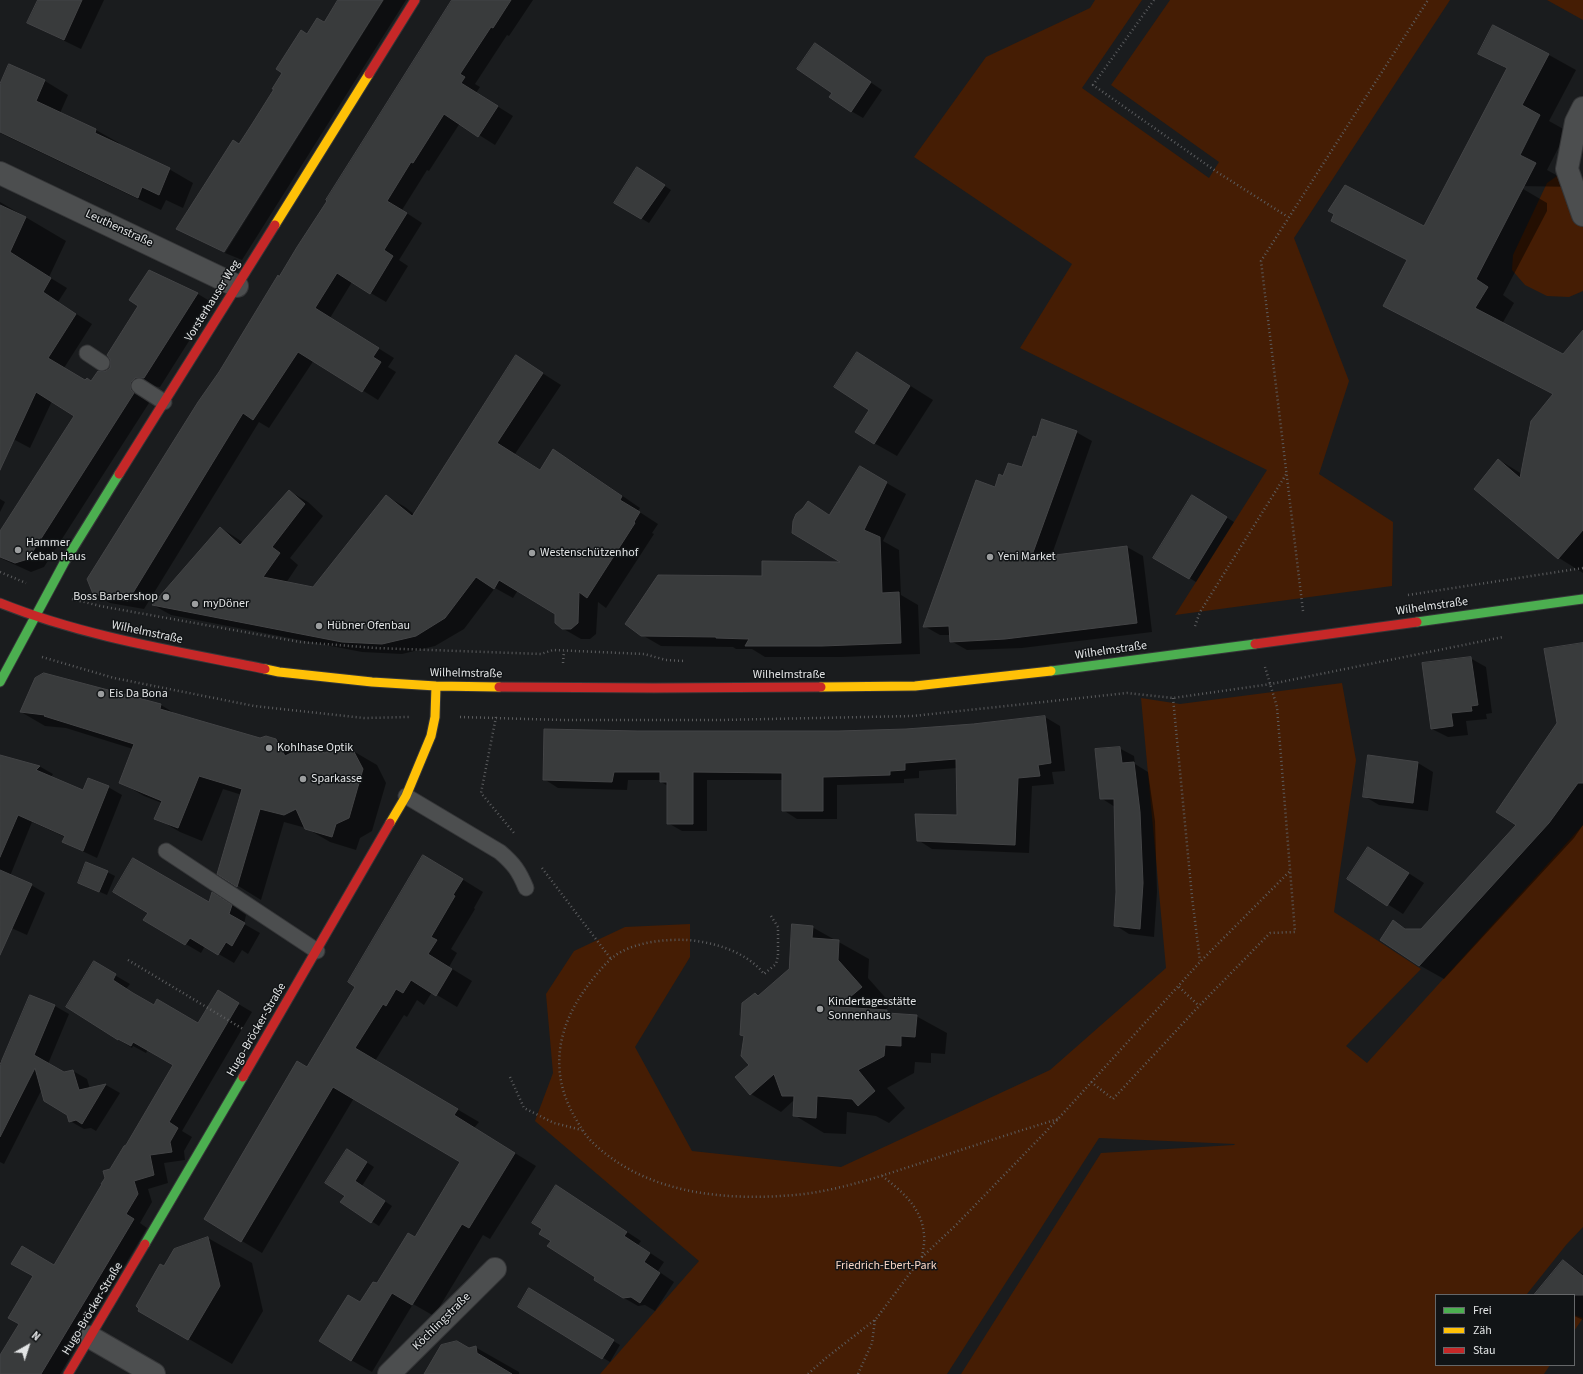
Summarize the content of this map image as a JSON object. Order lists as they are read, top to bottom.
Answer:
{
  "streets": {
    "street": [
      "Leuthenstraße",
      "Vorsterhauser Weg",
      "Wilhelmstraße",
      "Hugo-Bröcker-Straße",
      "Köchlingstraße"
    ]
  },
  "crossings": [
    ["Leuthenstraße", "Vorsterhauser Weg"],
    ["Vorsterhauser Weg", "Wilhelmstraße"],
    ["Wilhelmstraße", "Hugo-Bröcker-Straße"]
  ],
  "parks": ["Friedrich-Ebert-Park"],
  "places": [
    "Hammer Kebab Haus",
    "Westenschützenhof",
    "Yeni Market",
    "Boss Barbershop",
    "myDöner",
    "Hübner Ofenbau",
    "Eis Da Bona",
    "Kohlhase Optik",
    "Sparkasse",
    "Kindertagesstätte Sonnenhaus"
  ],
  "legend": ["Frei", "Zäh", "Stau"],
  "north": "top right"
}
